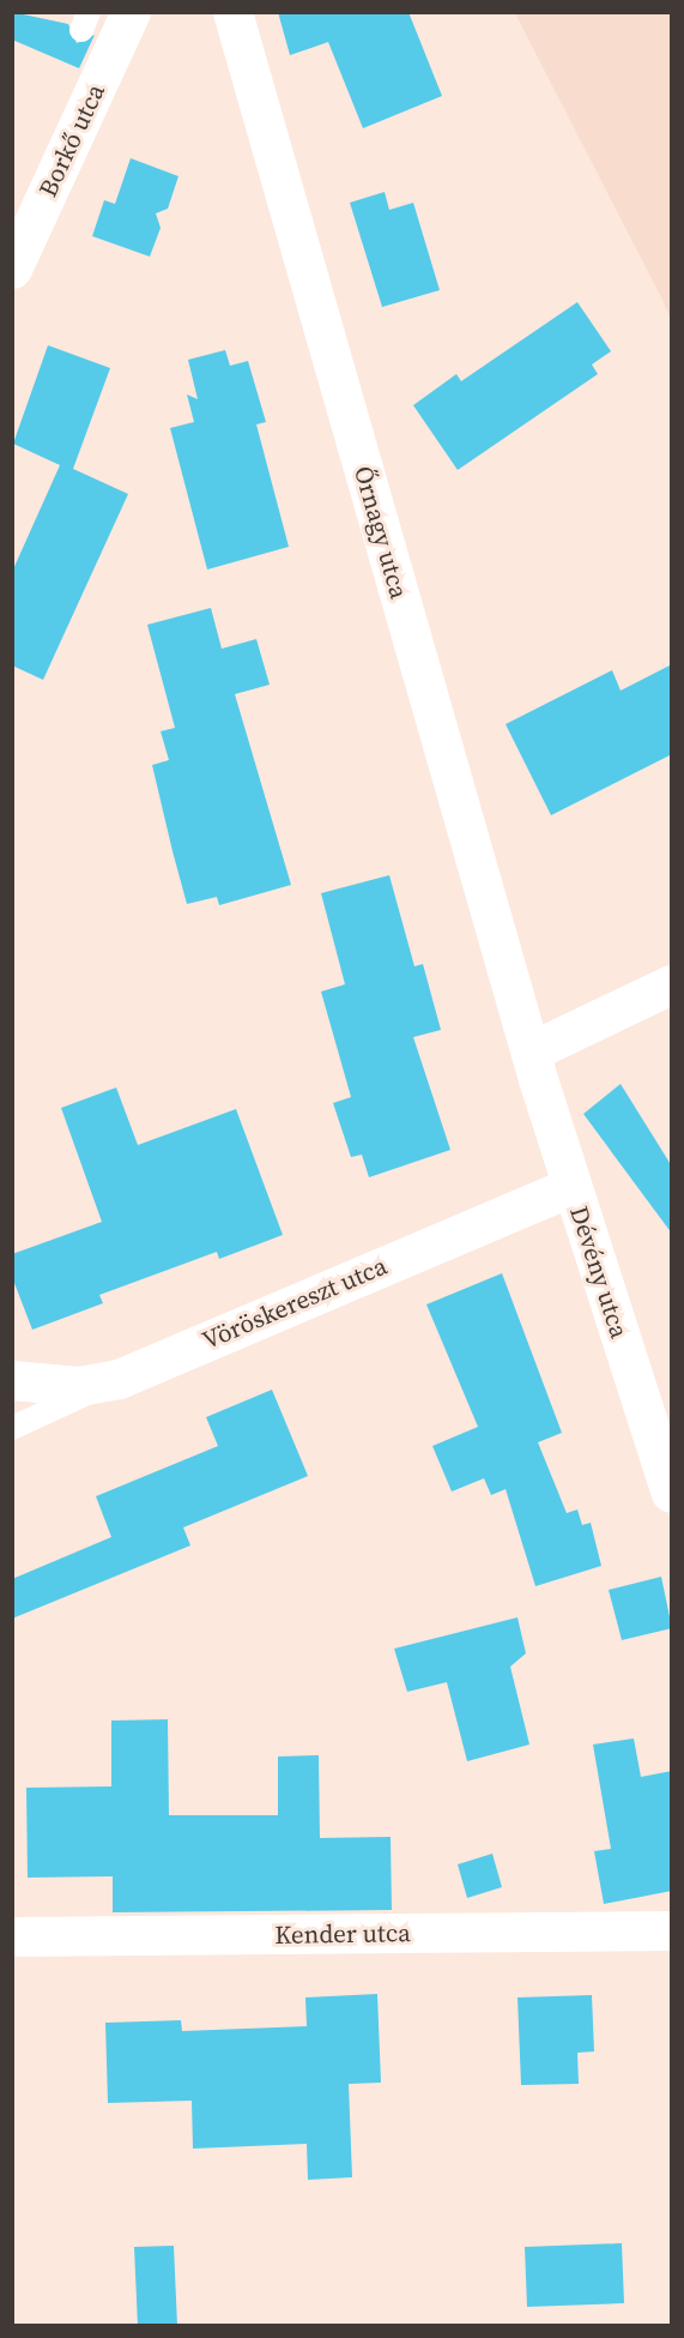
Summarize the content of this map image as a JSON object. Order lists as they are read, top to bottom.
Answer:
{
  "streets": {
    "street": [
      "Borkő utca",
      "Őrnagy utca",
      "Dévény utca",
      "Vöröskereszt utca",
      "Kender utca"
    ]
  },
  "crossings": [
    ["Őrnagy utca", "Dévény utca"],
    ["Dévény utca", "Vöröskereszt utca"]
  ]
}
